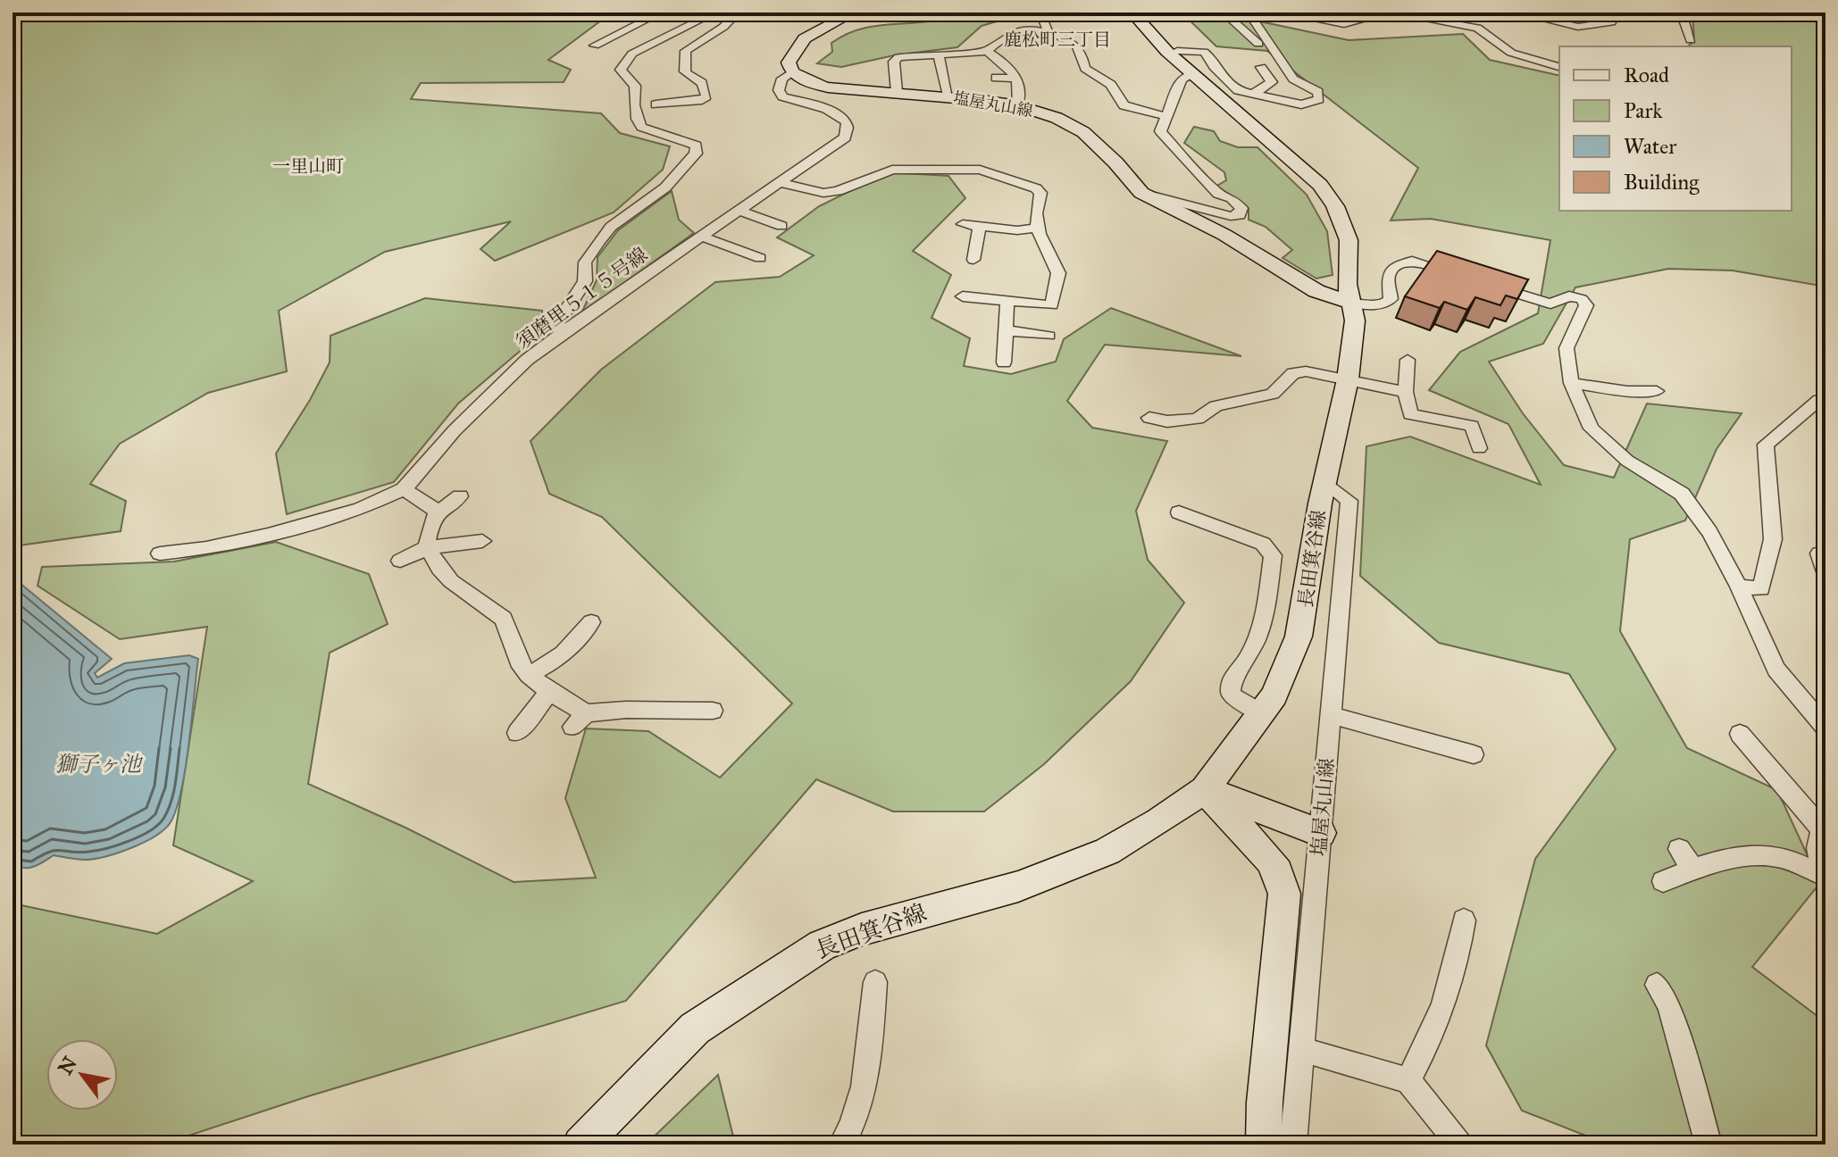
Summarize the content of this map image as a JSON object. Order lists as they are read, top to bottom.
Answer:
{
  "streets": {
    "street": ["塩屋丸山線", "須磨里５１５号線", "長田箕谷線"]
  },
  "crossings": [
    ["塩屋丸山線", "須磨里５１５号線"],
    ["塩屋丸山線", "長田箕谷線"]
  ],
  "districts": ["鹿松町三丁目", "一里山町"],
  "water": ["獅子ヶ池"],
  "legend": [
    "Road",
    "Park",
    "Water",
    "Building"
  ],
  "north": "top left"
}
